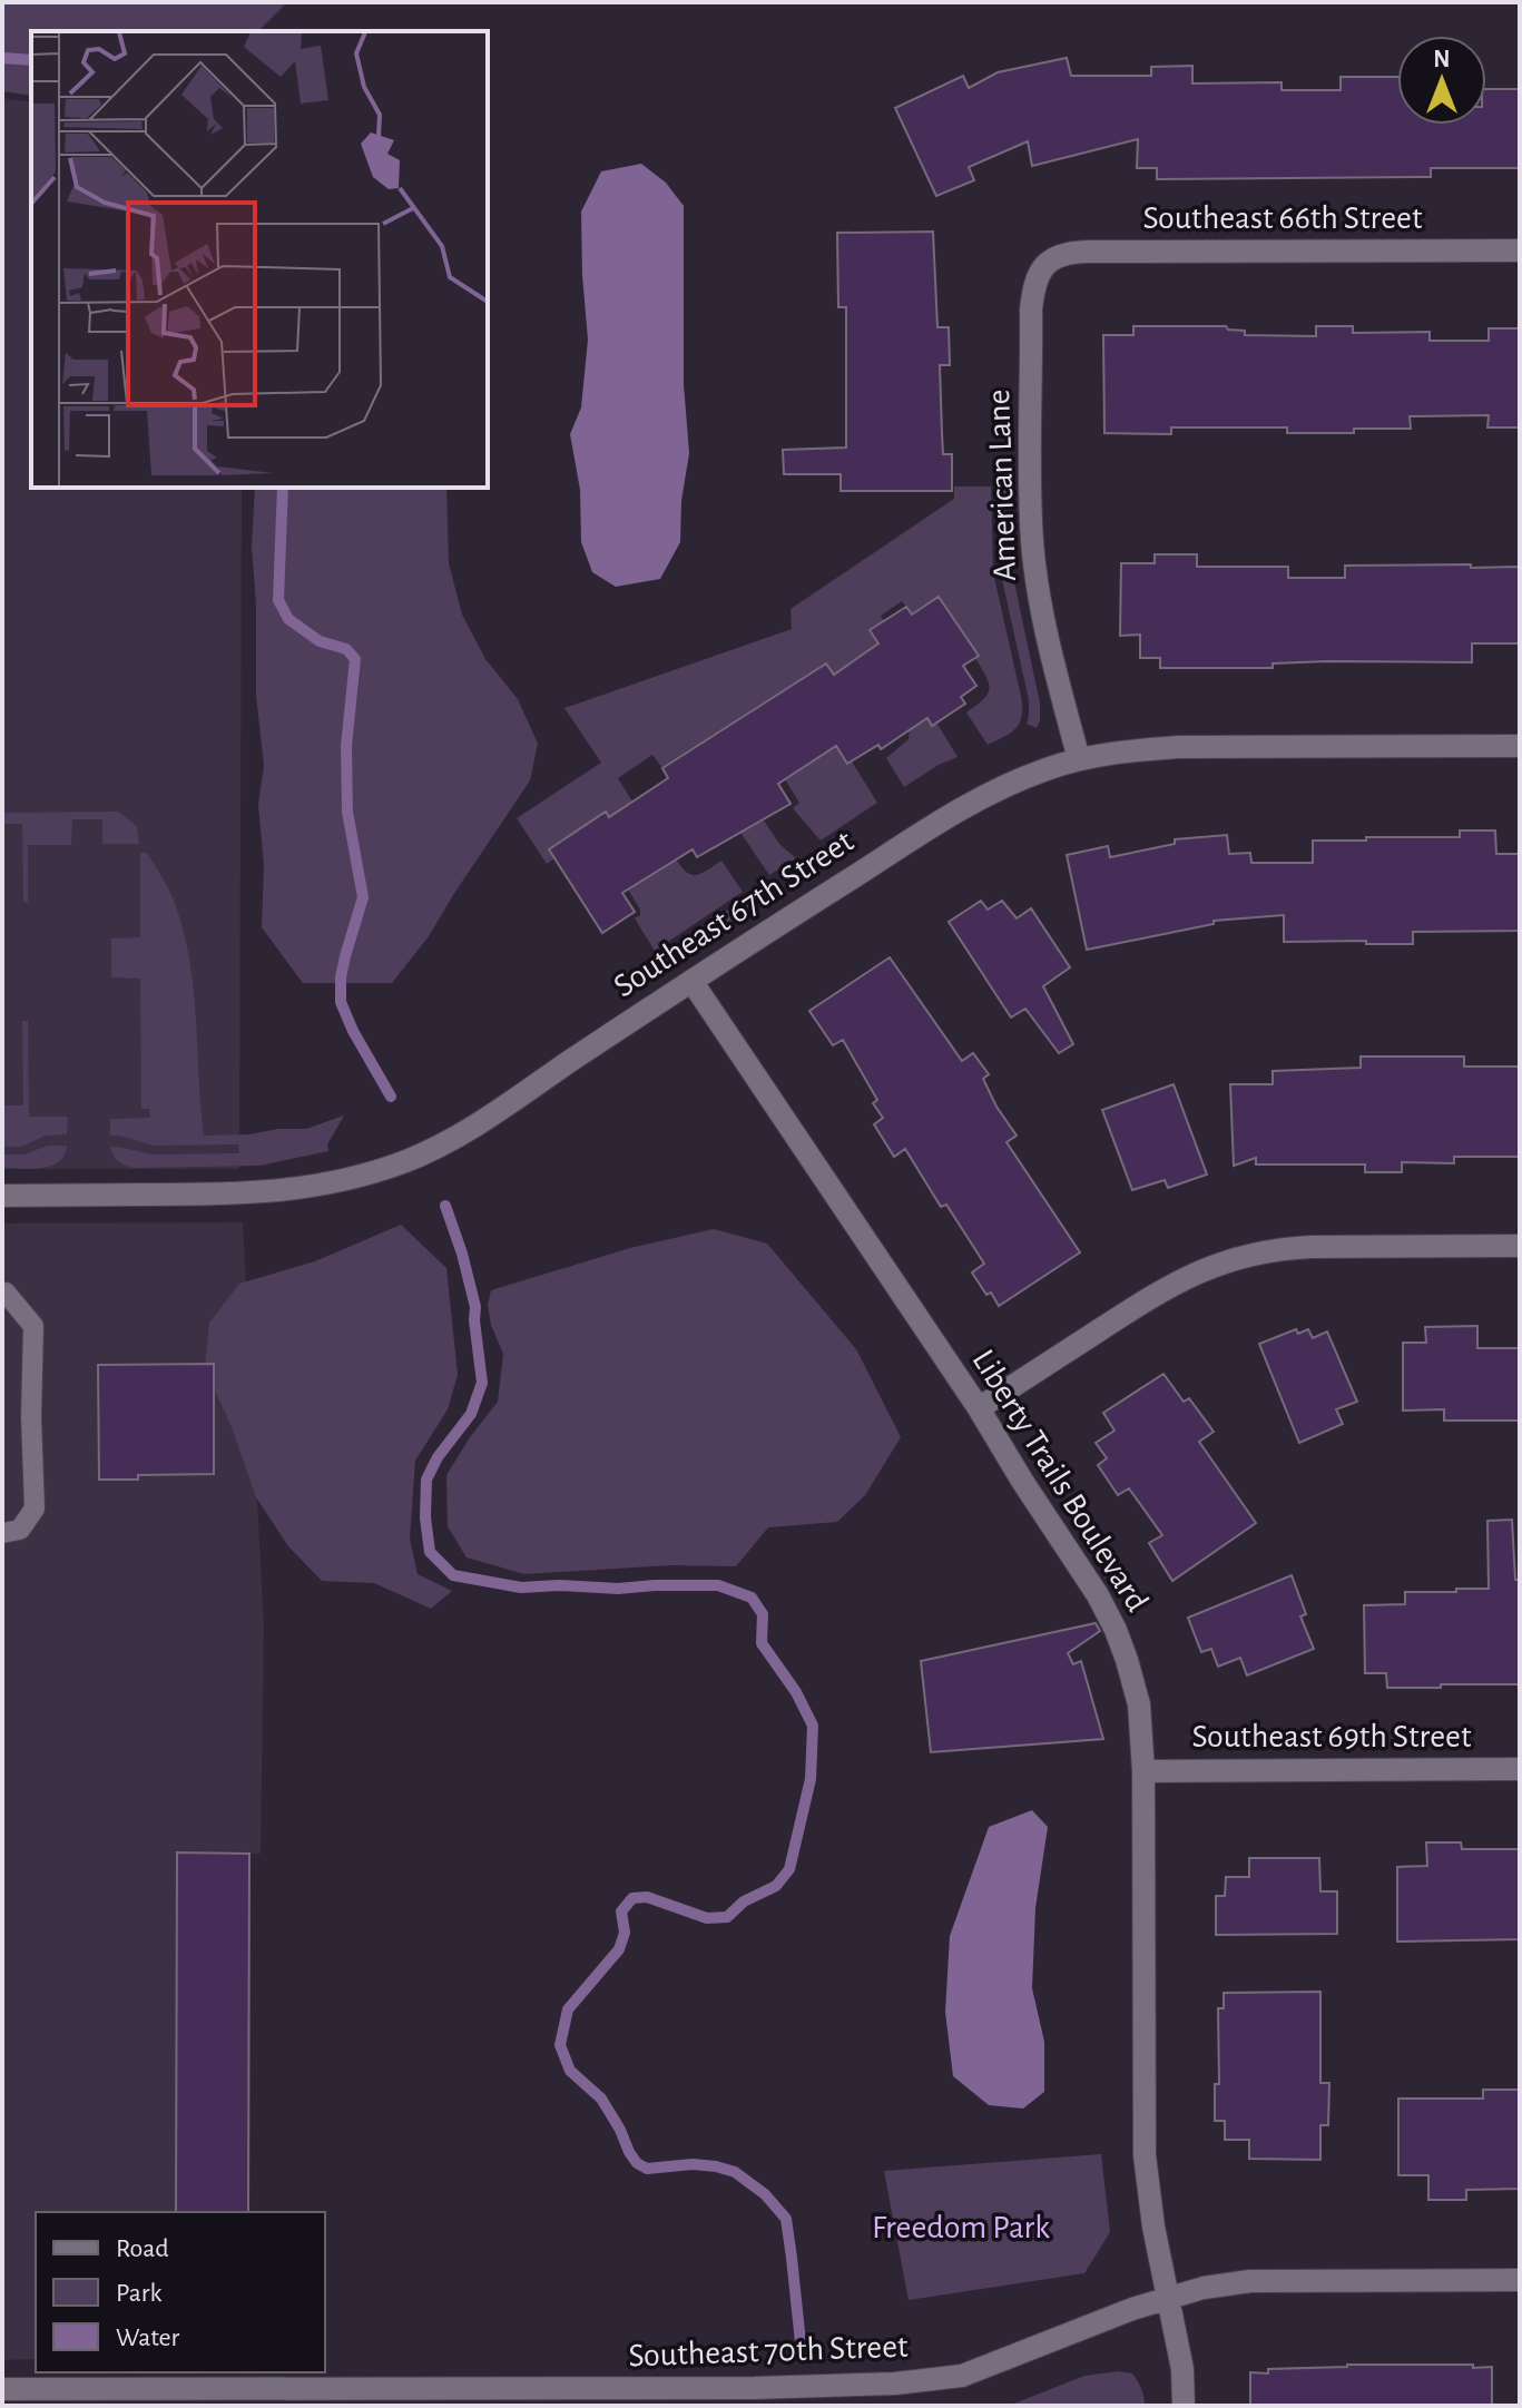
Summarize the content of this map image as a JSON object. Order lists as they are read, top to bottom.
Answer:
{
  "streets": {
    "street": [
      "Southeast 66th Street",
      "American Lane",
      "Southeast 67th Street",
      "Liberty Trails Boulevard",
      "Southeast 69th Street",
      "Southeast 70th Street"
    ]
  },
  "crossings": [
    ["Southeast 66th Street", "American Lane"],
    ["American Lane", "Southeast 67th Street"],
    ["Southeast 67th Street", "Liberty Trails Boulevard"],
    ["Liberty Trails Boulevard", "Southeast 69th Street"],
    ["Liberty Trails Boulevard", "Southeast 70th Street"]
  ],
  "parks": ["Freedom Park"],
  "legend": ["Road", "Park", "Water"],
  "north": "top"
}
